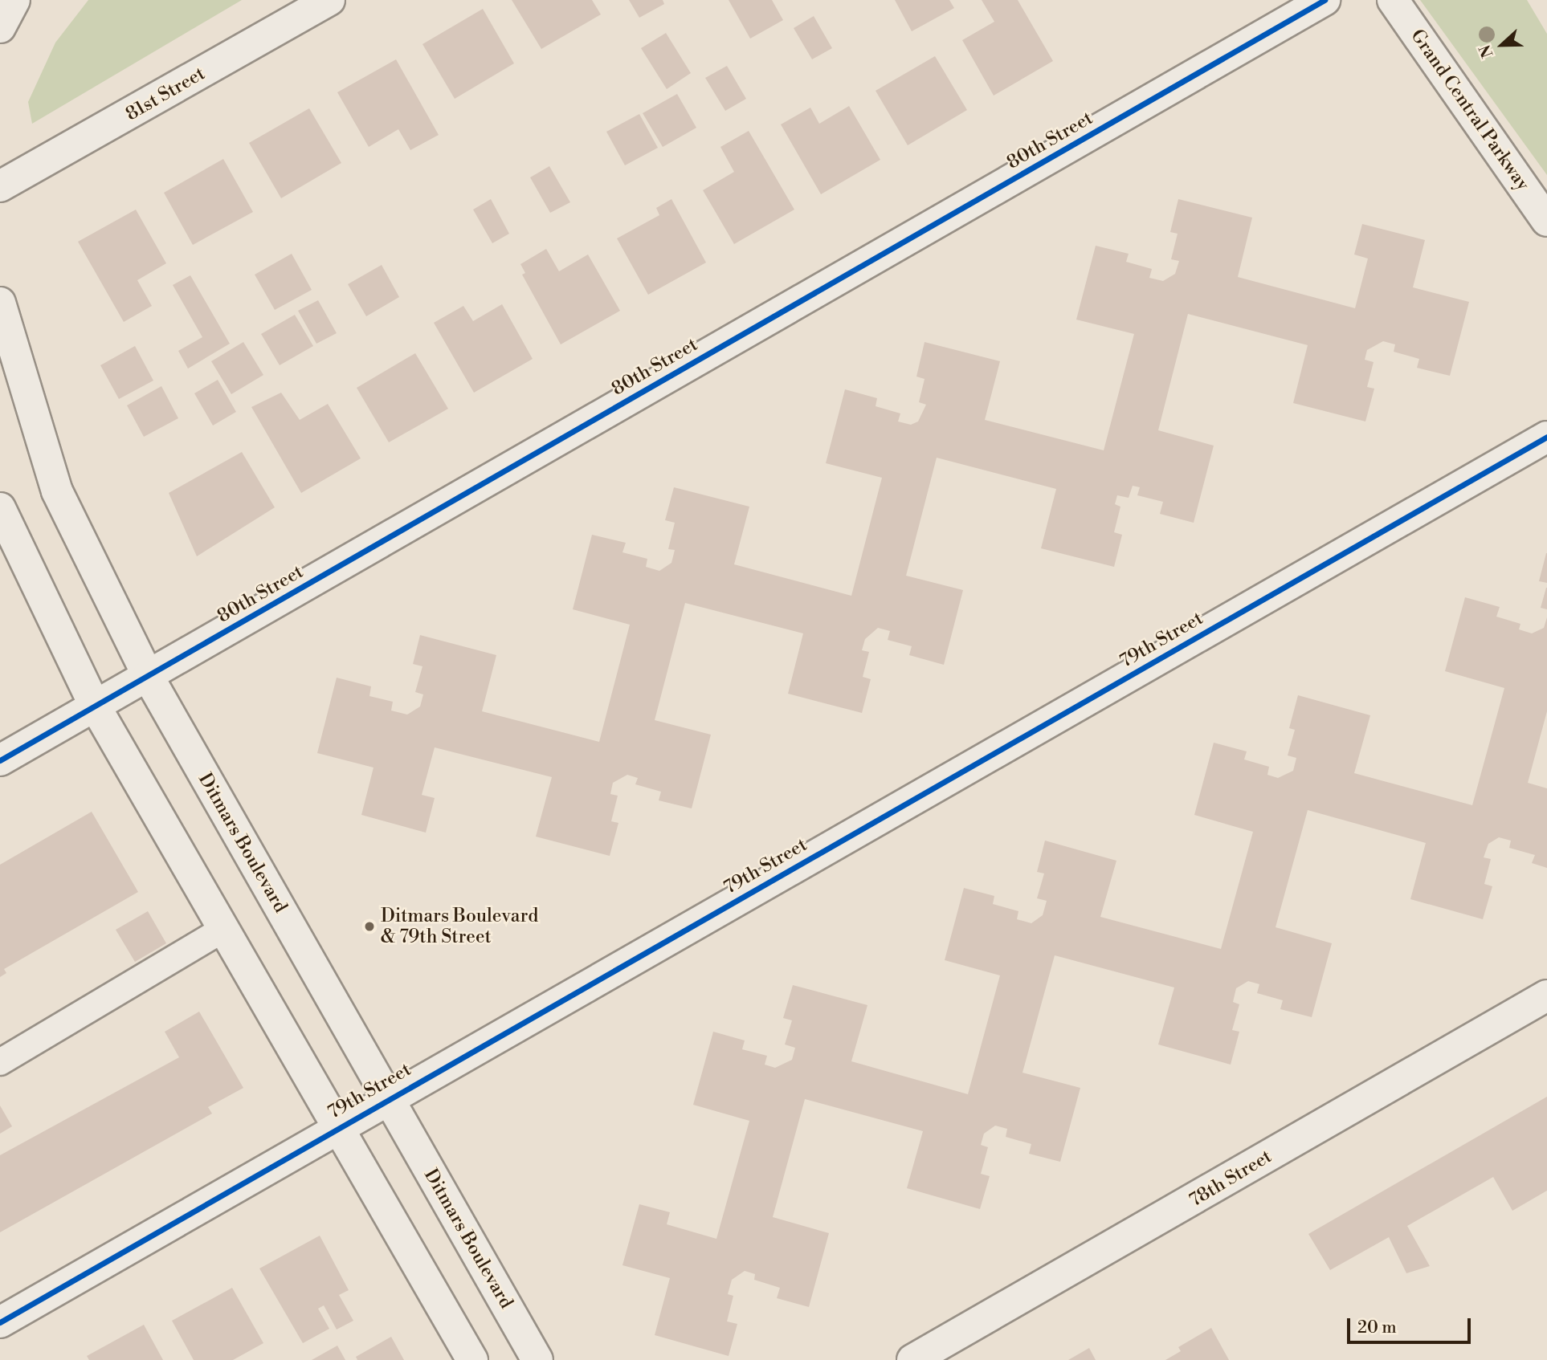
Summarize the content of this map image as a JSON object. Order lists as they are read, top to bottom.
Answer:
{
  "streets": {
    "street": [
      "81st Street",
      "Grand Central Parkway",
      "80th Street",
      "79th Street",
      "Ditmars Boulevard",
      "78th Street"
    ]
  },
  "crossings": [
    ["80th Street", "Ditmars Boulevard"],
    ["79th Street", "Ditmars Boulevard"]
  ],
  "places": ["Ditmars Boulevard & 79th Street"],
  "scale_bar": "20 m",
  "north": "left"
}
